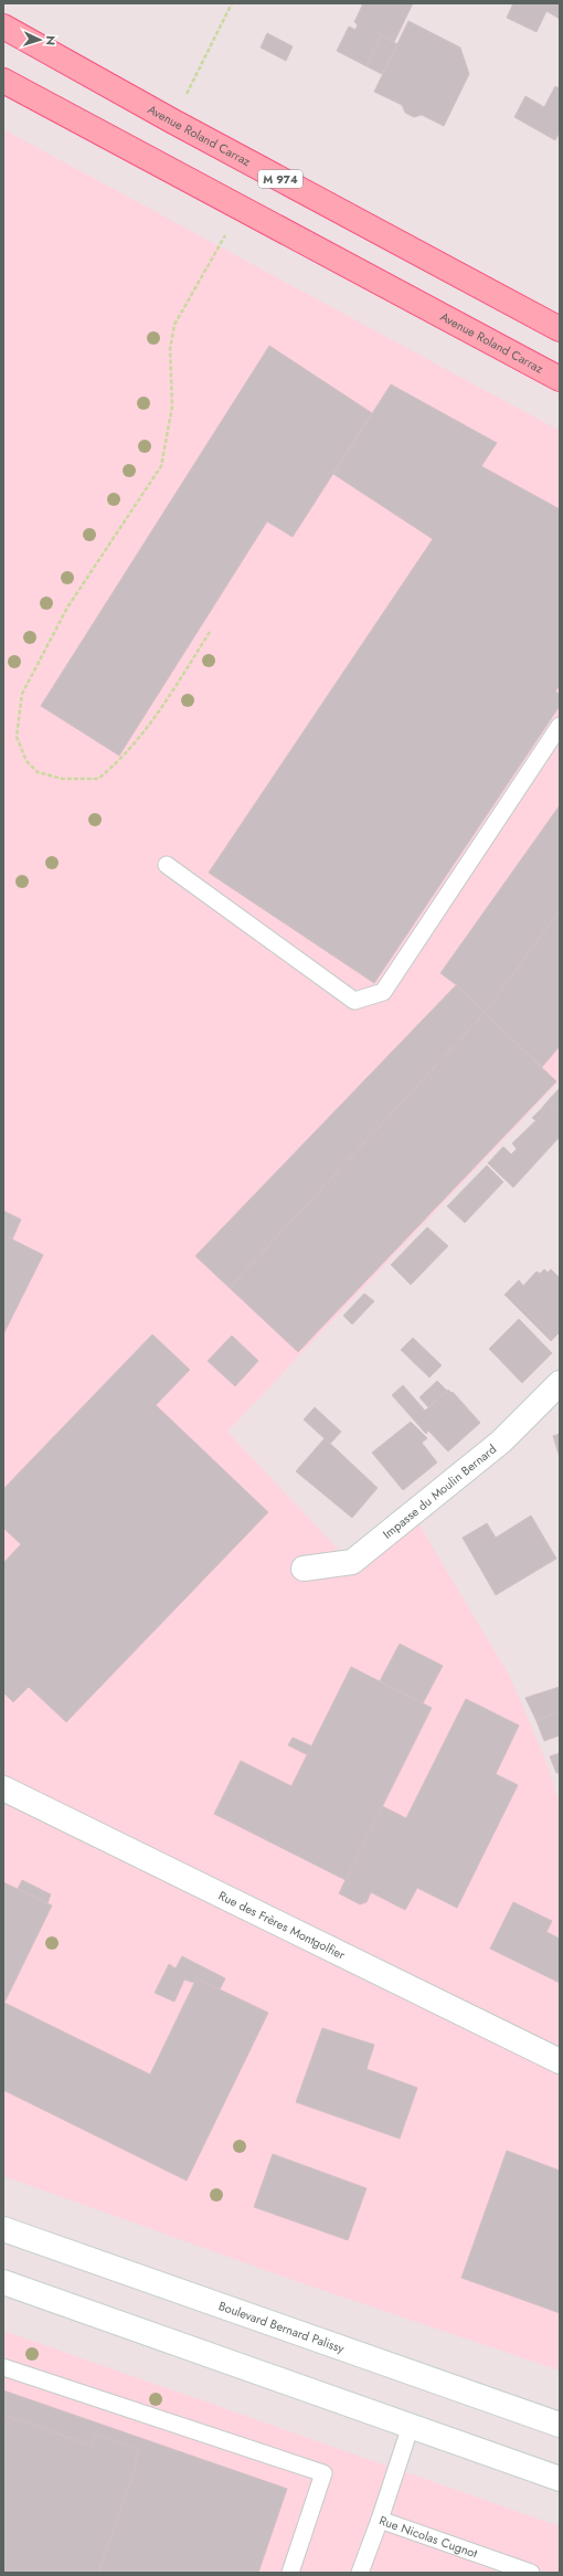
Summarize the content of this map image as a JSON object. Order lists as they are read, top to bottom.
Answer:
{
  "streets": {
    "main road": [
      "Avenue Roland Carraz",
      "M 974",
      "Impasse du Moulin Bernard",
      "Rue des Frères Montgolfier",
      "Boulevard Bernard Palissy"
    ],
    "lane": ["Rue Nicolas Cugnot"]
  },
  "north": "right"
}
